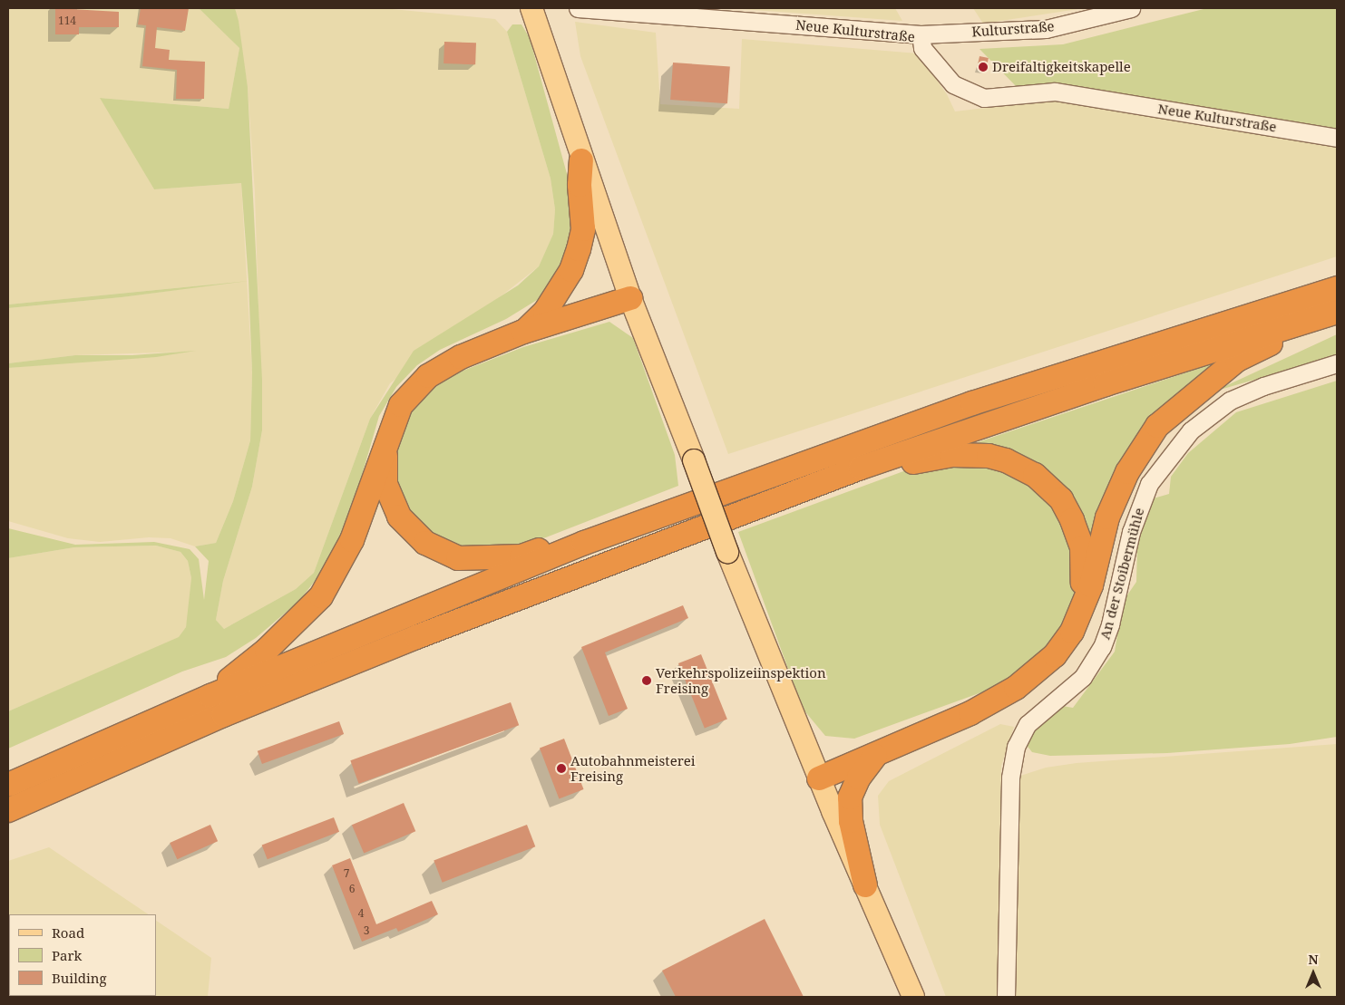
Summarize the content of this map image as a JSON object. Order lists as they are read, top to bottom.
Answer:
{
  "streets": {
    "street": ["Kulturstraße", "Neue Kulturstraße", "An der Stoibermühle"]
  },
  "crossings": [
    ["Kulturstraße", "Neue Kulturstraße"]
  ],
  "places": ["Dreifaltigkeitskapelle", "Verkehrspolizeiinspektion Freising", "Autobahnmeisterei Freising"],
  "house_numbers": [
    "114",
    "7",
    "6",
    "4",
    "3"
  ],
  "legend": ["Road", "Park", "Building"],
  "north": "top"
}
